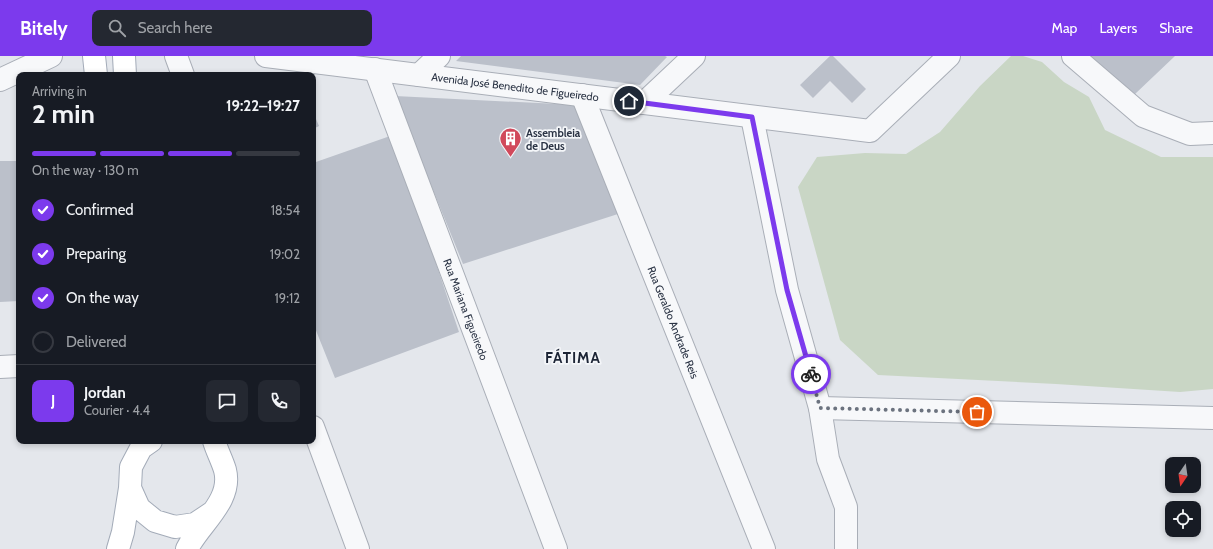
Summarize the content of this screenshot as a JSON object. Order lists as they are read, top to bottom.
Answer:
{
  "streets": {
    "street": ["Avenida José Benedito de Figueiredo", "Rua Mariana Figueiredo", "Rua Geraldo Andrade Reis"]
  },
  "crossings": [
    ["Avenida José Benedito de Figueiredo", "Rua Mariana Figueiredo"],
    ["Avenida José Benedito de Figueiredo", "Rua Geraldo Andrade Reis"]
  ],
  "districts": ["FÁTIMA"],
  "places": {
    "building": ["Assembleia de Deus"]
  },
  "north": "bottom",
  "page": {
    "header": "Bitely",
    "search": "Search here",
    "nav": ["Map", "Layers", "Share"],
    "heading": ["2 min", "Arriving in", "19:22–19:27"],
    "panel": ["Jordan", "Courier · 4.4"],
    "bar": "On the way · 130 m",
    "list": [
      ["Confirmed", "18:54"],
      ["Preparing", "19:02"],
      ["On the way", "19:12"],
      "Delivered"
    ],
    "round": "J"
  }
}
